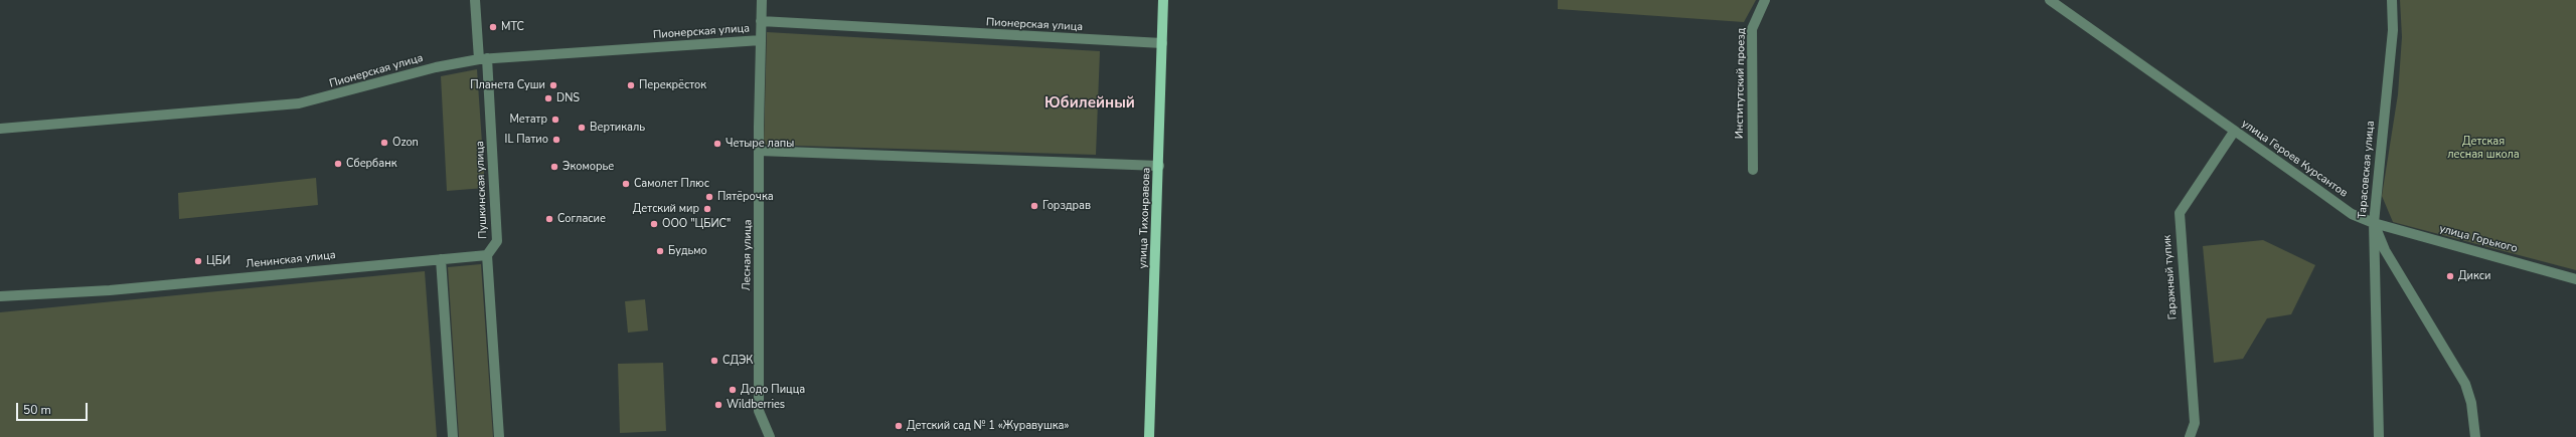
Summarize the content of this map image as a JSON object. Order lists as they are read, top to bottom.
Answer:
{
  "streets": {
    "main road": ["улица Тихонравова"],
    "street": [
      "Пионерская улица",
      "Институтский проезд",
      "улица Героев Курсантов",
      "Тарасовская улица",
      "Пушкинская улица",
      "улица Горького",
      "Лесная улица",
      "Ленинская улица",
      "Гаражный тупик"
    ]
  },
  "crossings": [
    ["Пионерская улица", "Пушкинская улица"],
    ["Пионерская улица", "улица Тихонравова"],
    ["Пионерская улица", "Лесная улица"],
    ["улица Героев Курсантов", "Тарасовская улица"],
    ["улица Героев Курсантов", "улица Горького"],
    ["улица Героев Курсантов", "Гаражный тупик"],
    ["Тарасовская улица", "улица Горького"],
    ["Пушкинская улица", "Ленинская улица"]
  ],
  "districts": ["Юбилейный"],
  "parks": ["Детская лесная школа"],
  "places": [
    "МТС",
    "Планета Суши",
    "Перекрёсток",
    "DNS",
    "Метатр",
    "Вертикаль",
    "IL Патио",
    "Ozon",
    "Четыре лапы",
    "Сбербанк",
    "Экоморье",
    "Самолет Плюс",
    "Пятёрочка",
    "Горздрав",
    "Детский мир",
    "Согласие",
    "ООО \"ЦБИС\"",
    "Будьмо",
    "ЦБИ",
    "Дикси",
    "СДЭК",
    "Додо Пицца",
    "Wildberries",
    "Детский сад № 1 «Журавушка»"
  ],
  "scale_bar": "50 m"
}
